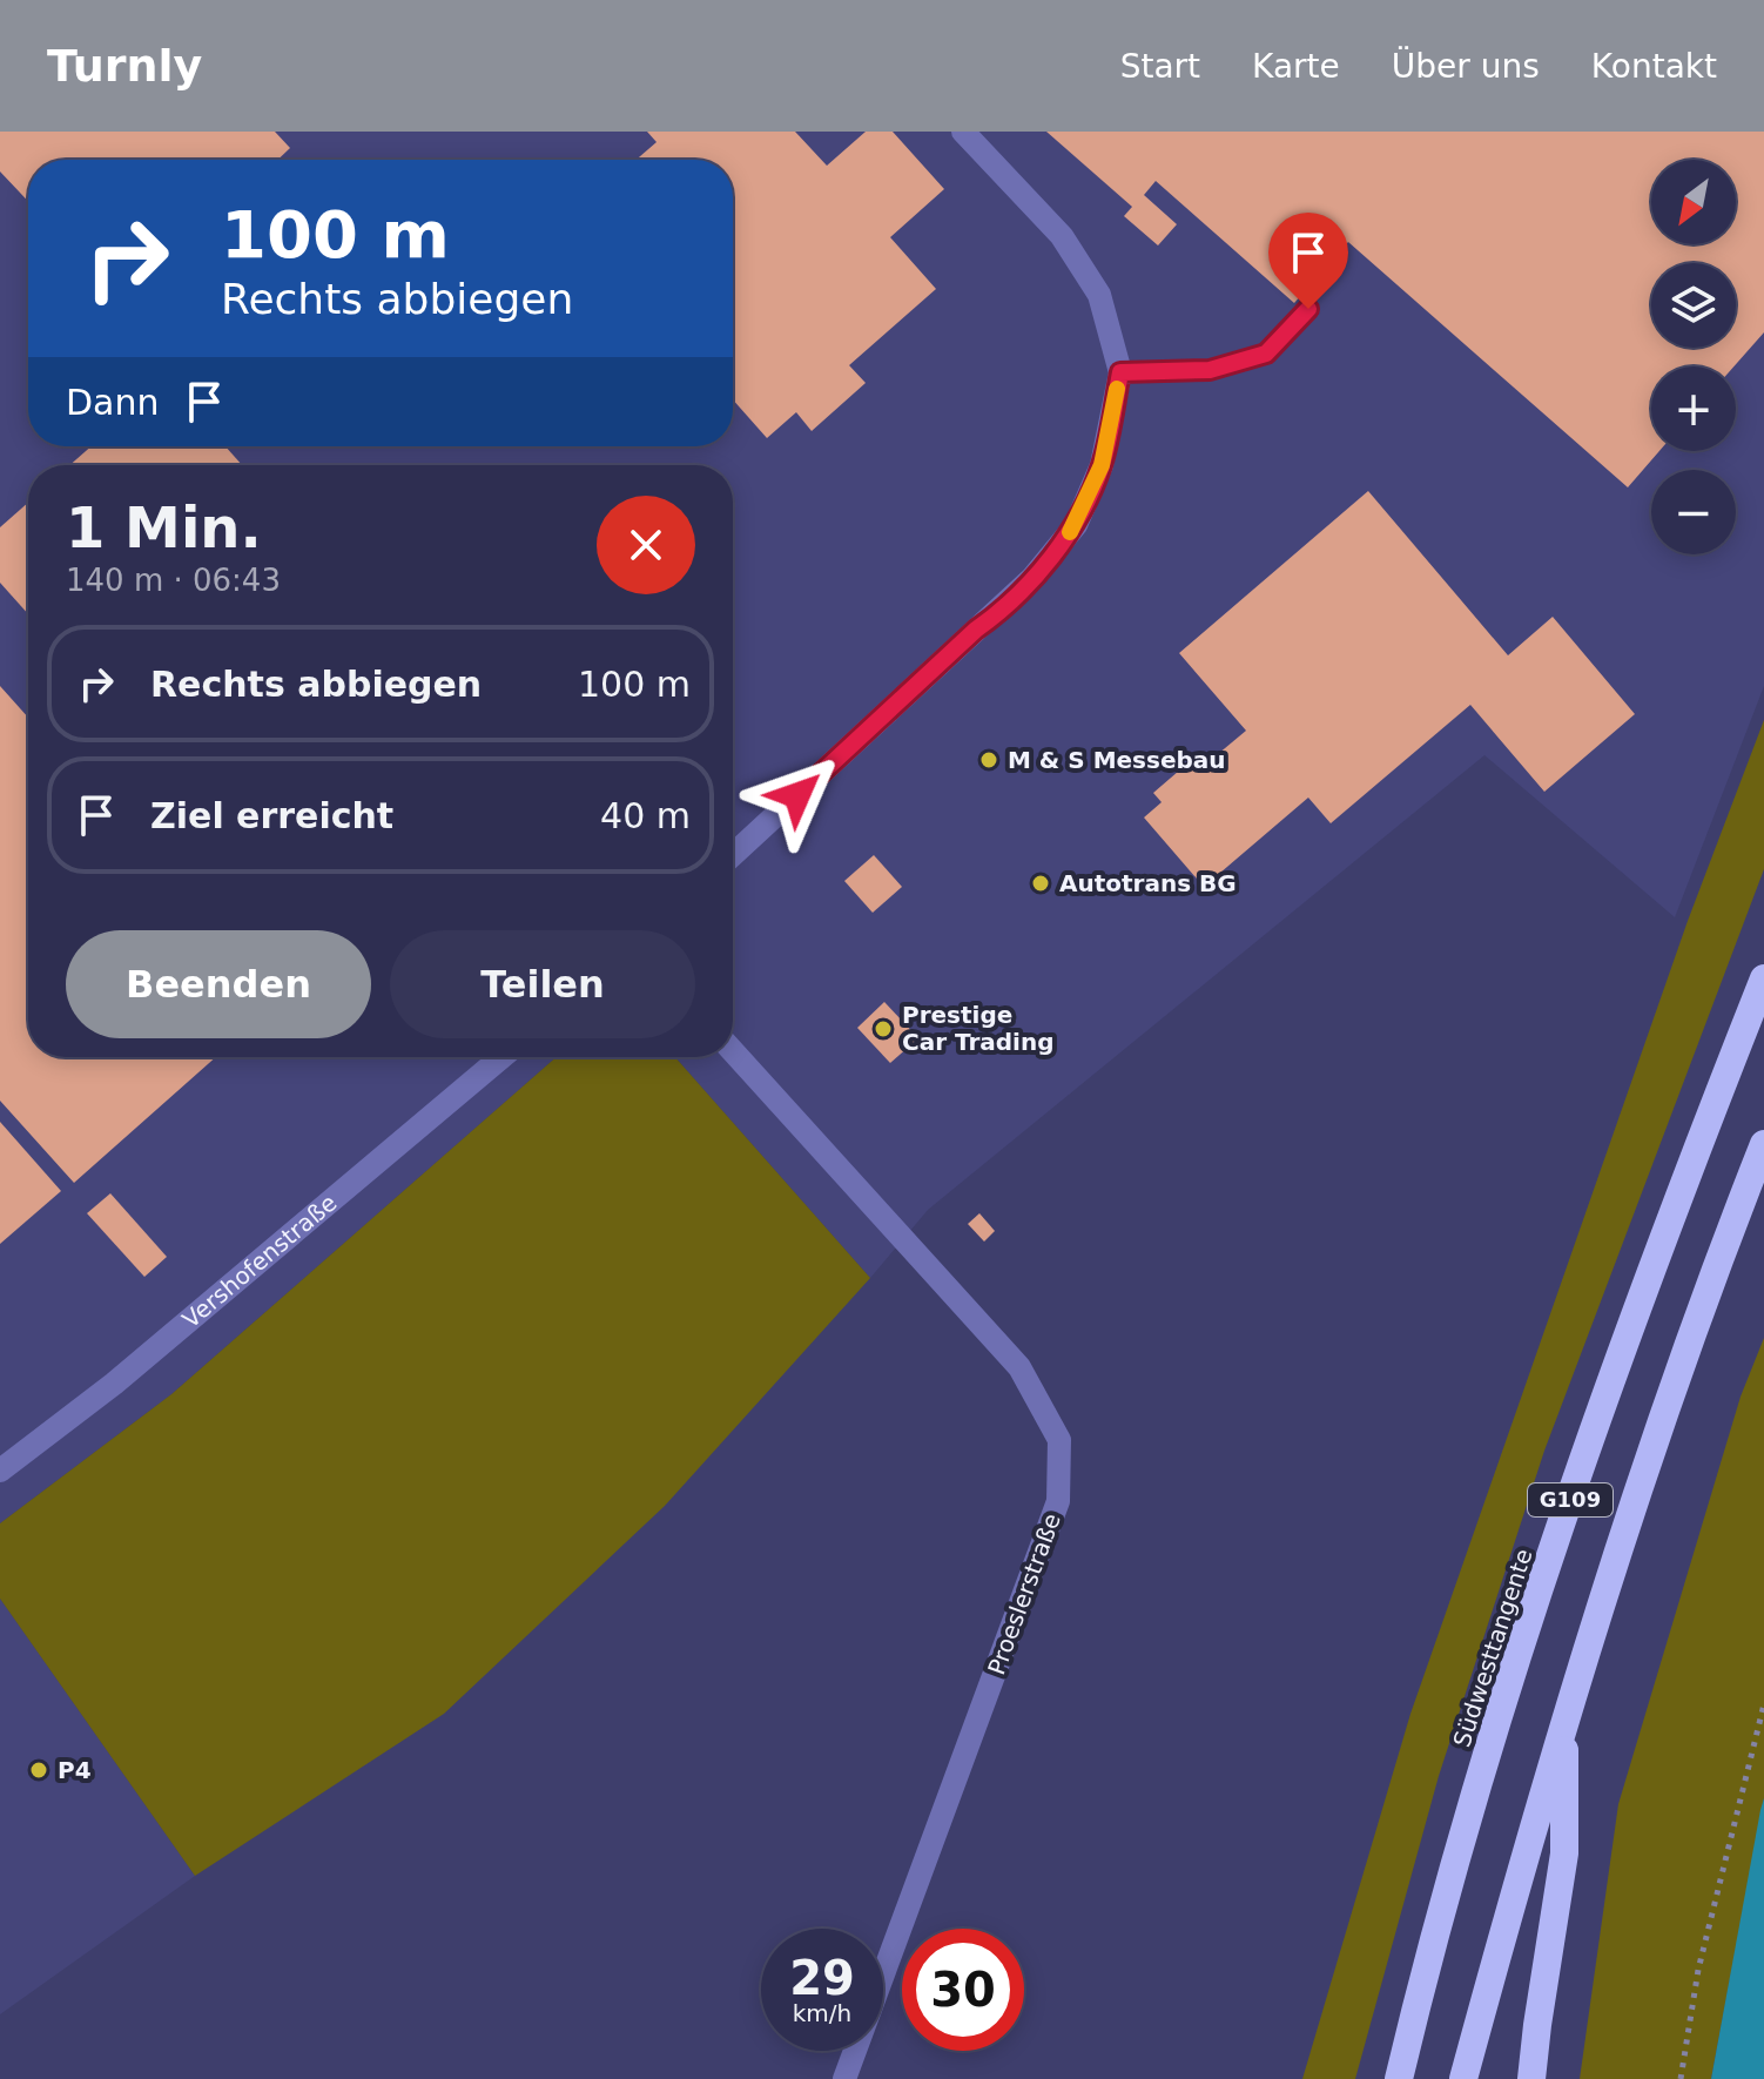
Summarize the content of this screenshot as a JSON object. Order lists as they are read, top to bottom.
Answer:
{
  "streets": {
    "highway": ["G109", "Südwesttangente"],
    "street": ["Vershofenstraße", "Proeslerstraße"]
  },
  "places": [
    "M & S Messebau",
    "Autotrans BG",
    "Prestige Car Trading",
    "P4"
  ],
  "north": "bottom left",
  "page": {
    "header": "Turnly",
    "nav": [
      "Start",
      "Karte",
      "Über uns",
      "Kontakt"
    ],
    "map_buttons": ["+", "−"],
    "turn": ["100 m", "Rechts abbiegen"],
    "then": "Dann",
    "heading": ["1 Min.", "140 m · 06:43"],
    "list": [
      {
        "name": "Rechts abbiegen",
        "value": "100 m"
      },
      {
        "name": "Ziel erreicht",
        "value": "40 m"
      }
    ],
    "buttons": ["Beenden", "Teilen"],
    "speed": "29 km/h",
    "limit": "30"
  }
}
